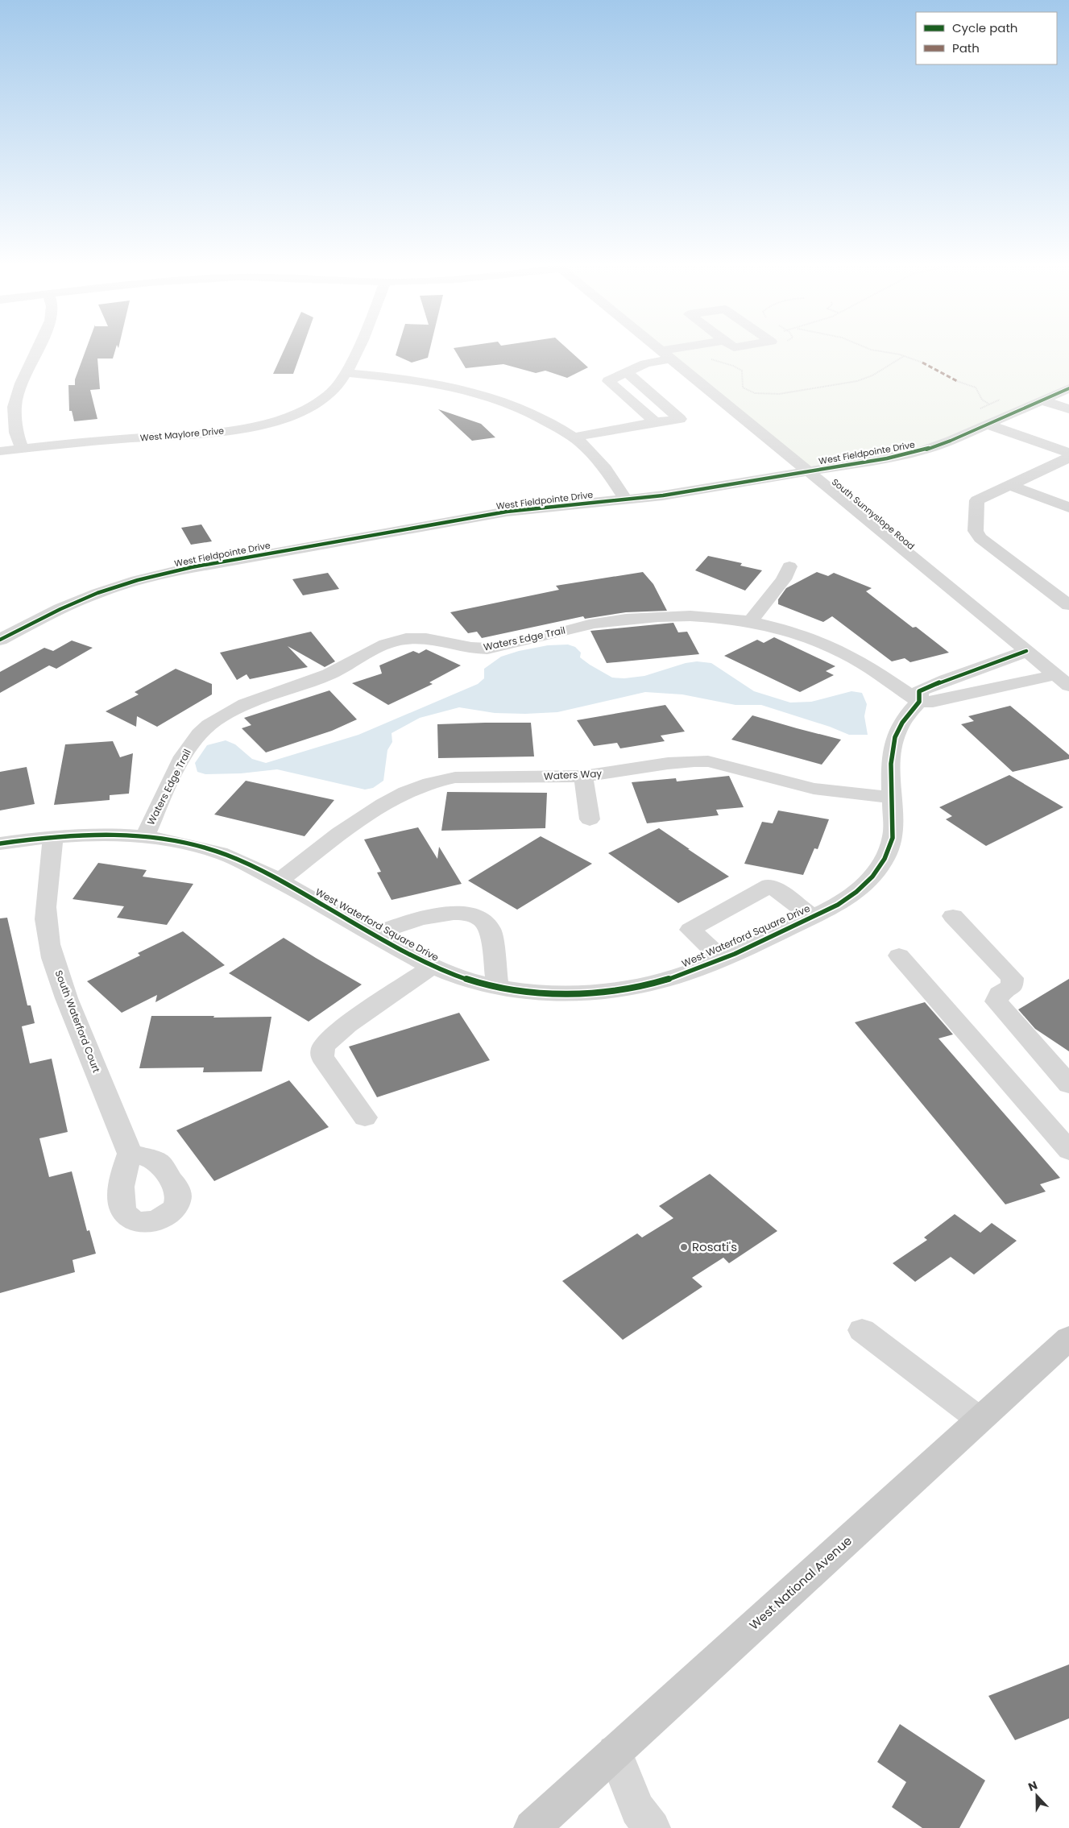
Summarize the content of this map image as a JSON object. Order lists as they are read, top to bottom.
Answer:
{
  "streets": {
    "main road": ["West National Avenue"],
    "street": [
      "West Maylore Drive",
      "West Fieldpointe Drive",
      "South Sunnyslope Road",
      "Waters Edge Trail",
      "Waters Way",
      "West Waterford Square Drive",
      "South Waterford Court"
    ]
  },
  "crossings": [
    ["West Fieldpointe Drive", "South Sunnyslope Road"],
    ["South Sunnyslope Road", "West Waterford Square Drive"],
    ["Waters Edge Trail", "West Waterford Square Drive"],
    ["Waters Way", "West Waterford Square Drive"],
    ["West Waterford Square Drive", "South Waterford Court"]
  ],
  "places": ["Rosati's"],
  "legend": ["Cycle path", "Path"],
  "north": "top"
}
